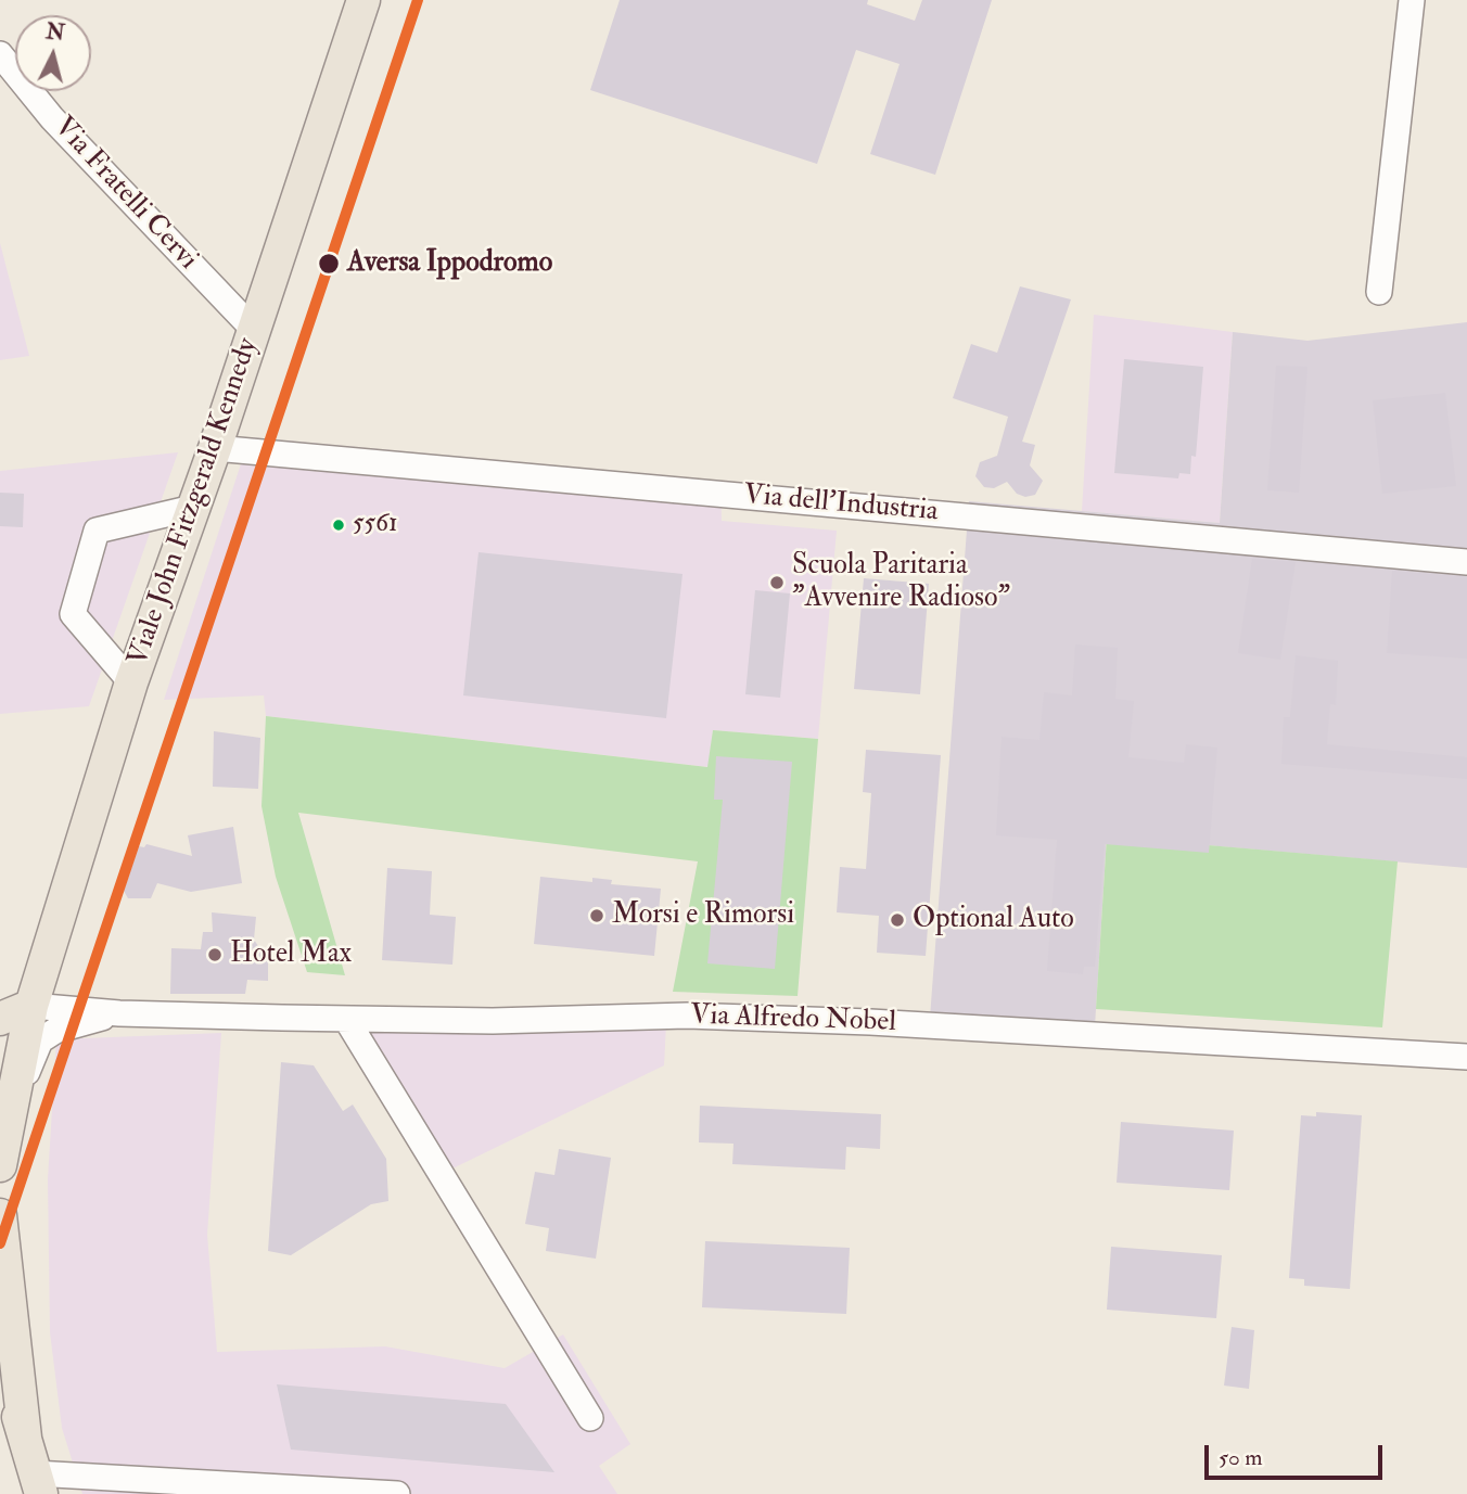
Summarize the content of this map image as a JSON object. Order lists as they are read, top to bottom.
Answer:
{
  "streets": {
    "main road": ["Viale John Fitzgerald Kennedy"],
    "street": ["Via Fratelli Cervi", "Via dell'Industria", "Via Alfredo Nobel"]
  },
  "crossings": [
    ["Via Fratelli Cervi", "Viale John Fitzgerald Kennedy"],
    ["Viale John Fitzgerald Kennedy", "Via dell'Industria"],
    ["Viale John Fitzgerald Kennedy", "Via Alfredo Nobel"]
  ],
  "places": [
    "Aversa Ippodromo",
    "5561",
    "Scuola Paritaria \"Avvenire Radioso\"",
    "Morsi e Rimorsi",
    "Optional Auto",
    "Hotel Max"
  ],
  "scale_bar": "50 m",
  "north": "top"
}
